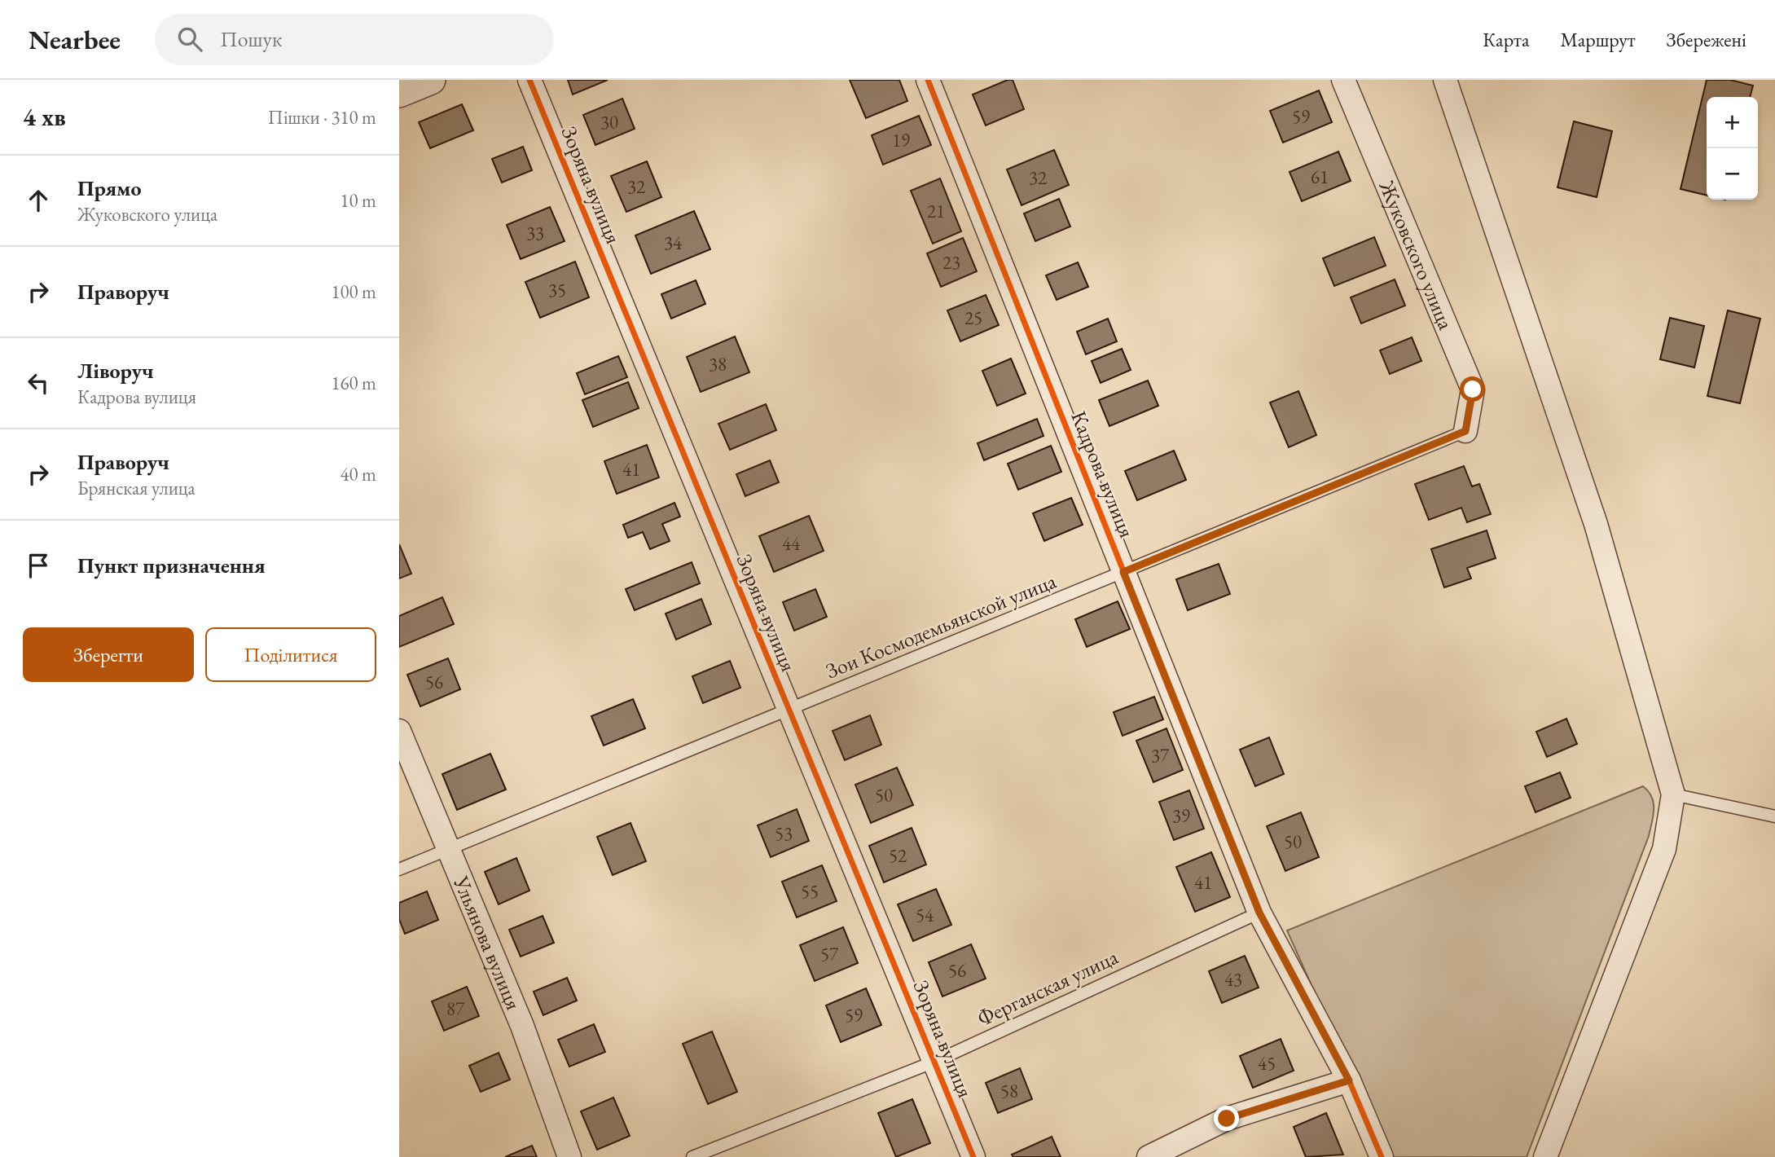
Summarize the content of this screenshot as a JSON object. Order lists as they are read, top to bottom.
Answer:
{
  "streets": {
    "street": [
      "Зоряна вулиця",
      "Жуковского улица",
      "Кадрова вулиця",
      "Ульянова вулиця"
    ],
    "lane": ["Зои Космодемьянской улица", "Ферганская улица"]
  },
  "crossings": [
    ["Зоряна вулиця", "Зои Космодемьянской улица"],
    ["Зоряна вулиця", "Ферганская улица"],
    ["Жуковского улица", "Зои Космодемьянской улица"],
    ["Кадрова вулиця", "Зои Космодемьянской улица"],
    ["Кадрова вулиця", "Ферганская улица"],
    ["Зои Космодемьянской улица", "Ульянова вулиця"]
  ],
  "house_numbers": [
    "59",
    "30",
    "19",
    "61",
    "32",
    "32",
    "21",
    "33",
    "34",
    "23",
    "35",
    "25",
    "38",
    "41",
    "44",
    "56",
    "37",
    "50",
    "39",
    "53",
    "50",
    "52",
    "41",
    "55",
    "54",
    "57",
    "56",
    "43",
    "87",
    "59",
    "45",
    "58"
  ],
  "page": {
    "header": "Nearbee",
    "search": "Пошук",
    "nav": ["Карта", "Маршрут", "Збережені"],
    "heading": ["4 хв", "Пішки · 310 m"],
    "map_buttons": ["+", "−"],
    "list": [
      ["Прямо", "Жуковского улица", "10 m"],
      ["Праворуч", "100 m"],
      ["Ліворуч", "Кадрова вулиця", "160 m"],
      ["Праворуч", "Брянская улица", "40 m"],
      "Пункт призначення"
    ],
    "buttons": ["Зберегти", "Поділитися"]
  }
}
